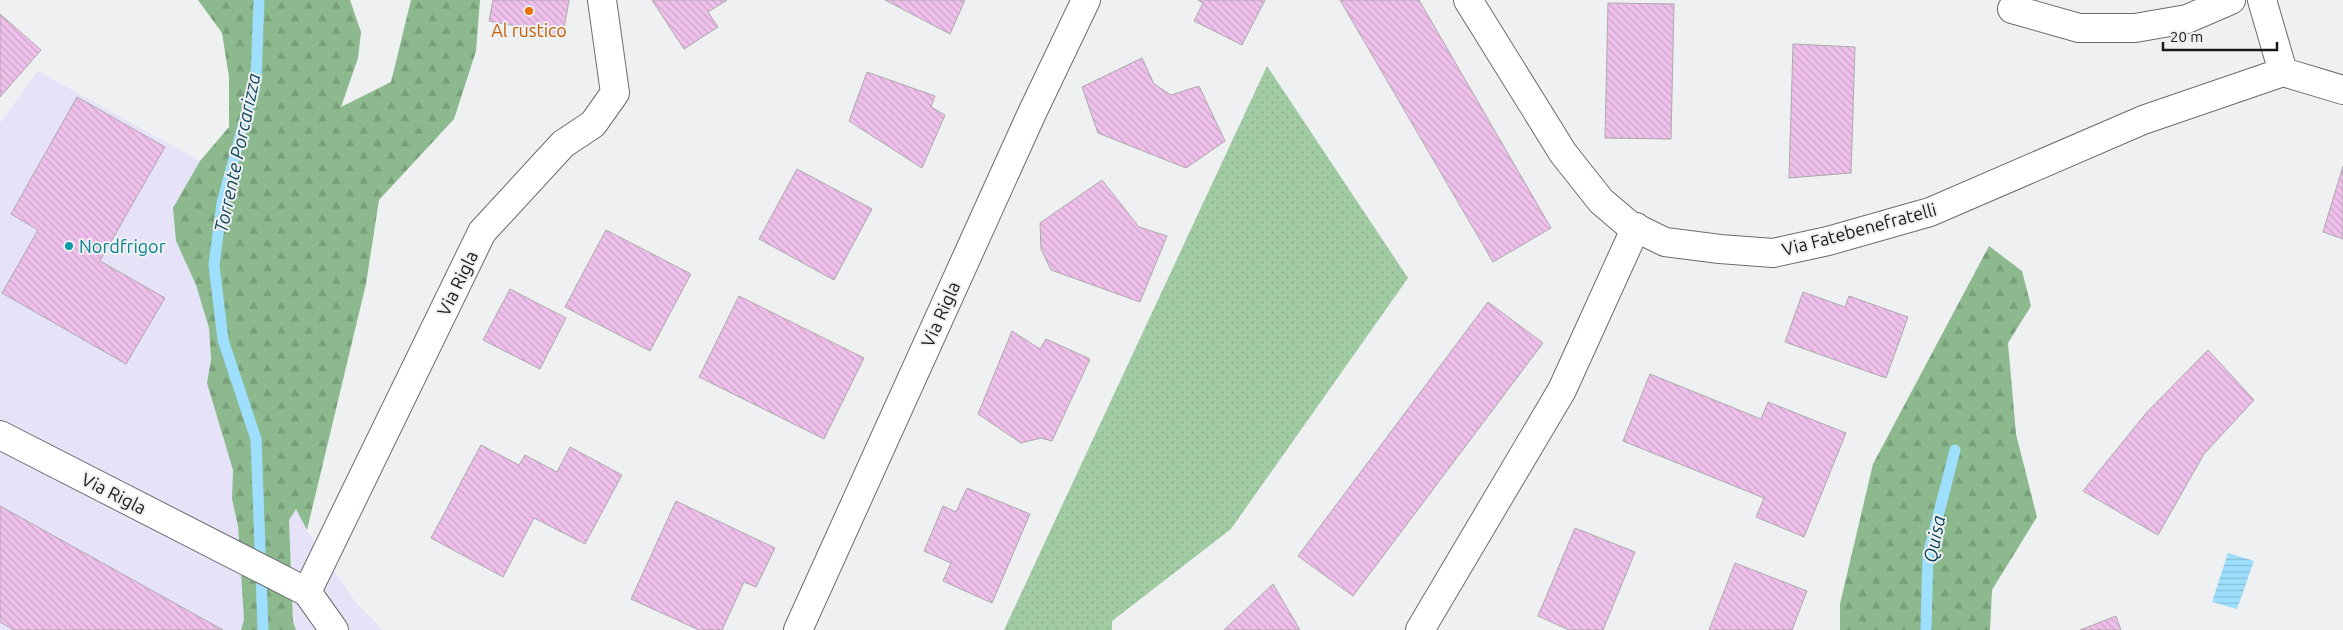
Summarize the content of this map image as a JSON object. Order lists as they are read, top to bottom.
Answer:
{
  "streets": {
    "street": ["Via Fatebenefratelli", "Via Rigla"]
  },
  "water": ["Torrente Porcarizza", "Quisa"],
  "places": ["Al rustico", "Nordfrigor"],
  "scale_bar": "20 m"
}
